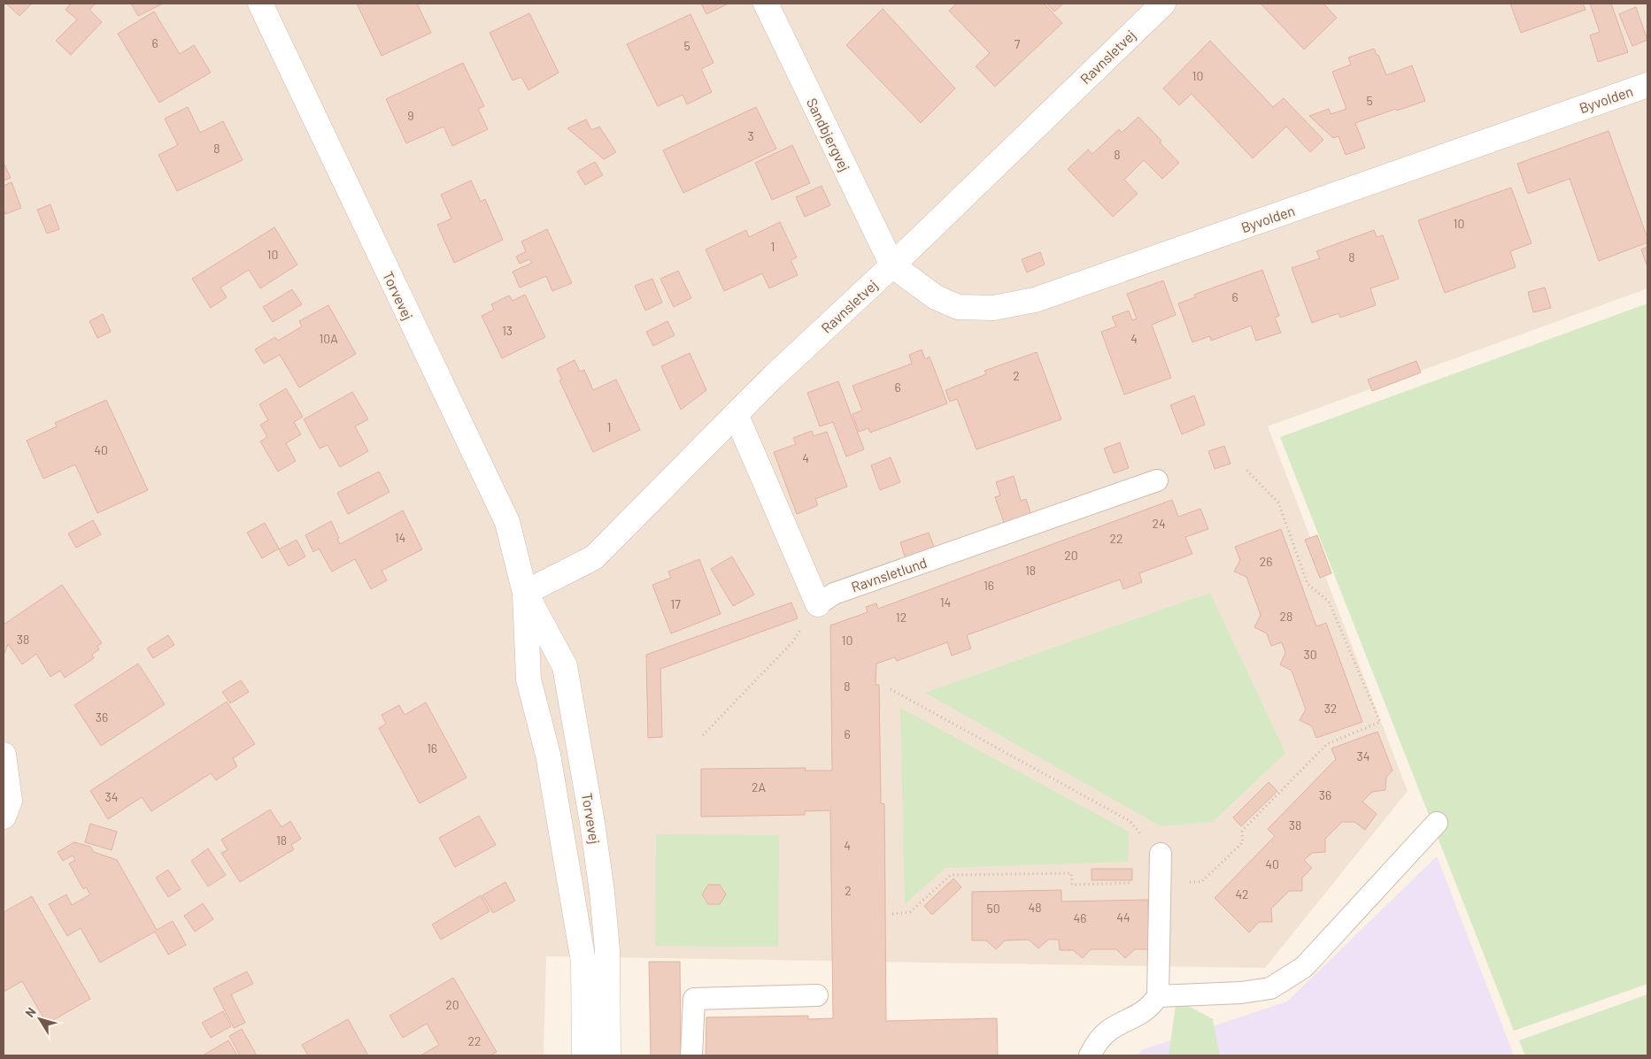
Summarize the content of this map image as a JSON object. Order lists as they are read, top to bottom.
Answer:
{
  "streets": {
    "street": [
      "Ravnsletvej",
      "Byvolden",
      "Sandbjergvej",
      "Torvevej"
    ],
    "lane": ["Ravnsletlund"]
  },
  "crossings": [
    ["Ravnsletvej", "Byvolden"],
    ["Ravnsletvej", "Sandbjergvej"],
    ["Ravnsletvej", "Torvevej"],
    ["Byvolden", "Sandbjergvej"]
  ],
  "house_numbers": [
    "6",
    "7",
    "5",
    "10",
    "5",
    "9",
    "3",
    "8",
    "8",
    "10",
    "1",
    "10",
    "8",
    "6",
    "13",
    "10A",
    "4",
    "2",
    "6",
    "1",
    "40",
    "4",
    "24",
    "14",
    "22",
    "20",
    "26",
    "18",
    "16",
    "14",
    "17",
    "28",
    "12",
    "38",
    "10",
    "30",
    "8",
    "32",
    "36",
    "6",
    "16",
    "34",
    "2A",
    "36",
    "34",
    "38",
    "18",
    "4",
    "40",
    "2",
    "42",
    "48",
    "50",
    "44",
    "46",
    "20",
    "22"
  ],
  "north": "top left"
}
